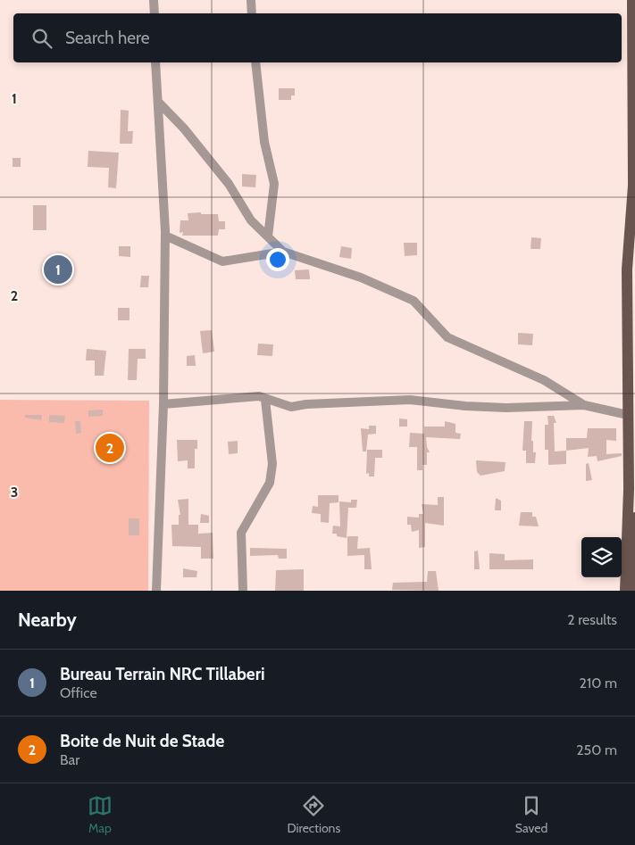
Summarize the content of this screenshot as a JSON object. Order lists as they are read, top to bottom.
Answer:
{
  "page": {
    "search": "Search here",
    "pins": ["1", "2"],
    "heading": ["Nearby", "2 results"],
    "list": [
      {
        "mark": "1",
        "name": "Bureau Terrain NRC Tillaberi",
        "note": "Office",
        "value": "210 m"
      },
      {
        "mark": "2",
        "name": "Boite de Nuit de Stade",
        "note": "Bar",
        "value": "250 m"
      }
    ],
    "nav": ["Map", "Directions", "Saved"]
  },
  "grid": {
    "rows": ["1", "2", "3"]
  }
}
